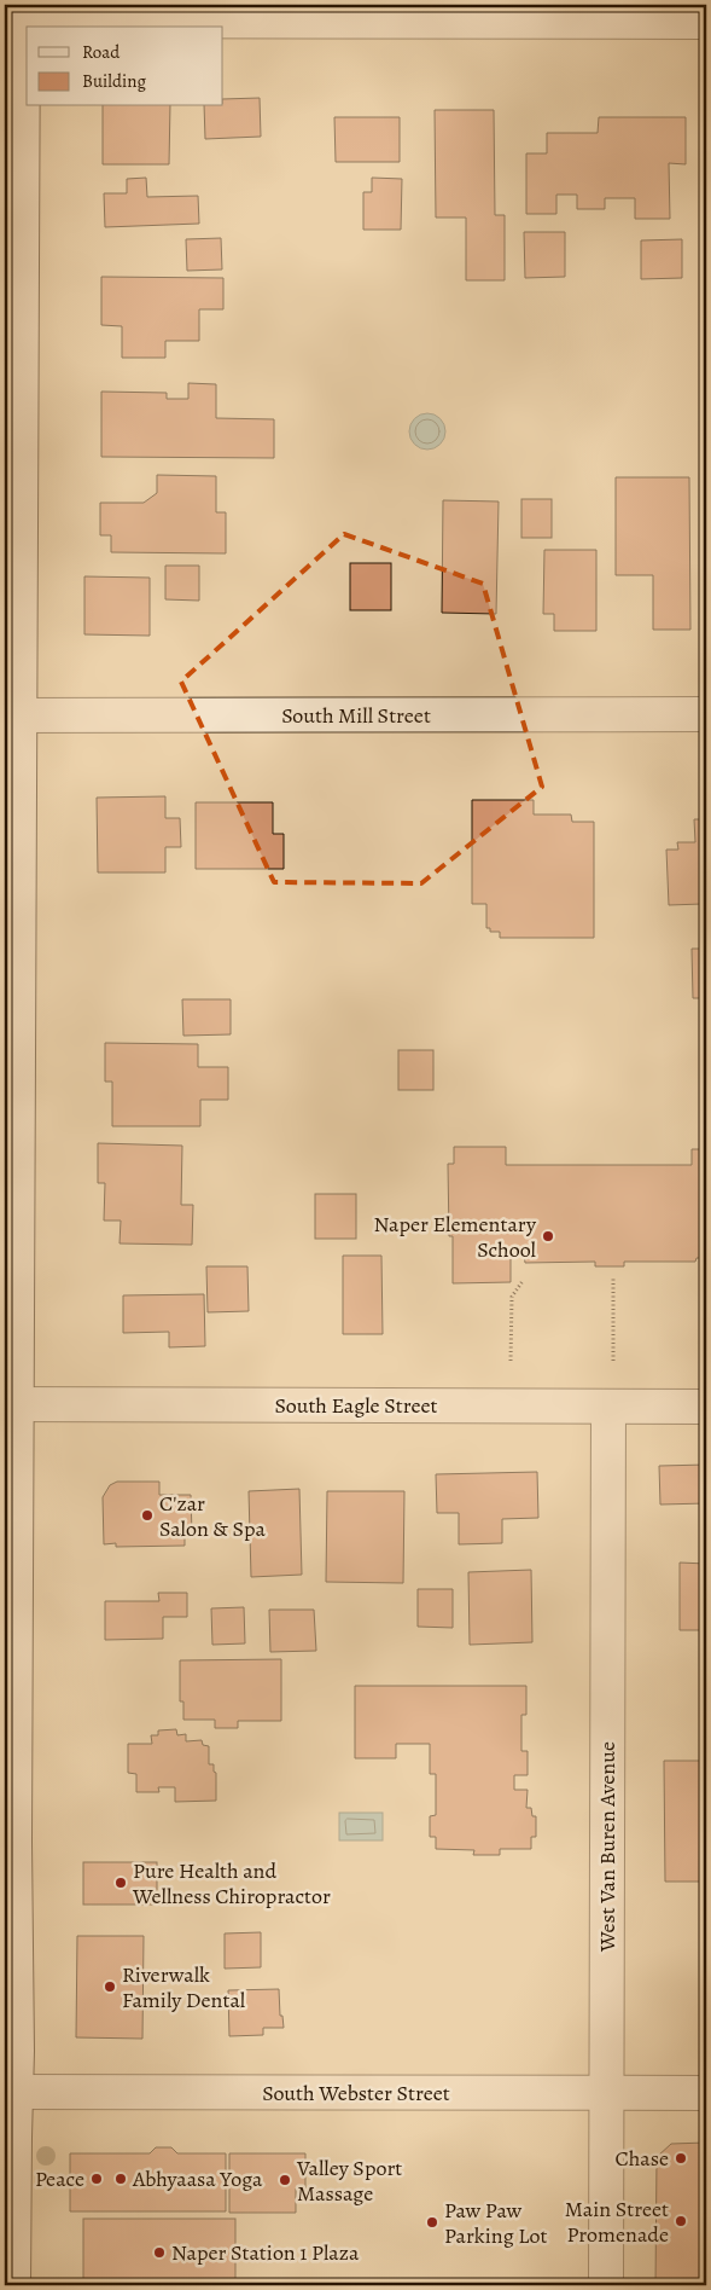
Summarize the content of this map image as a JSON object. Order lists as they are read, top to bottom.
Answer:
{
  "streets": {
    "street": [
      "South Mill Street",
      "South Eagle Street",
      "West Van Buren Avenue",
      "South Webster Street"
    ]
  },
  "crossings": [
    ["South Eagle Street", "West Van Buren Avenue"],
    ["West Van Buren Avenue", "South Webster Street"]
  ],
  "places": [
    "Naper Elementary School",
    "C'zar Salon & Spa",
    "Pure Health and Wellness Chiropractor",
    "Riverwalk Family Dental",
    "Chase",
    "Peace",
    "Abhyaasa Yoga",
    "Valley Sport Massage",
    "Main Street Promenade",
    "Paw Paw Parking Lot",
    "Naper Station 1 Plaza"
  ],
  "legend": ["Road", "Building"]
}
